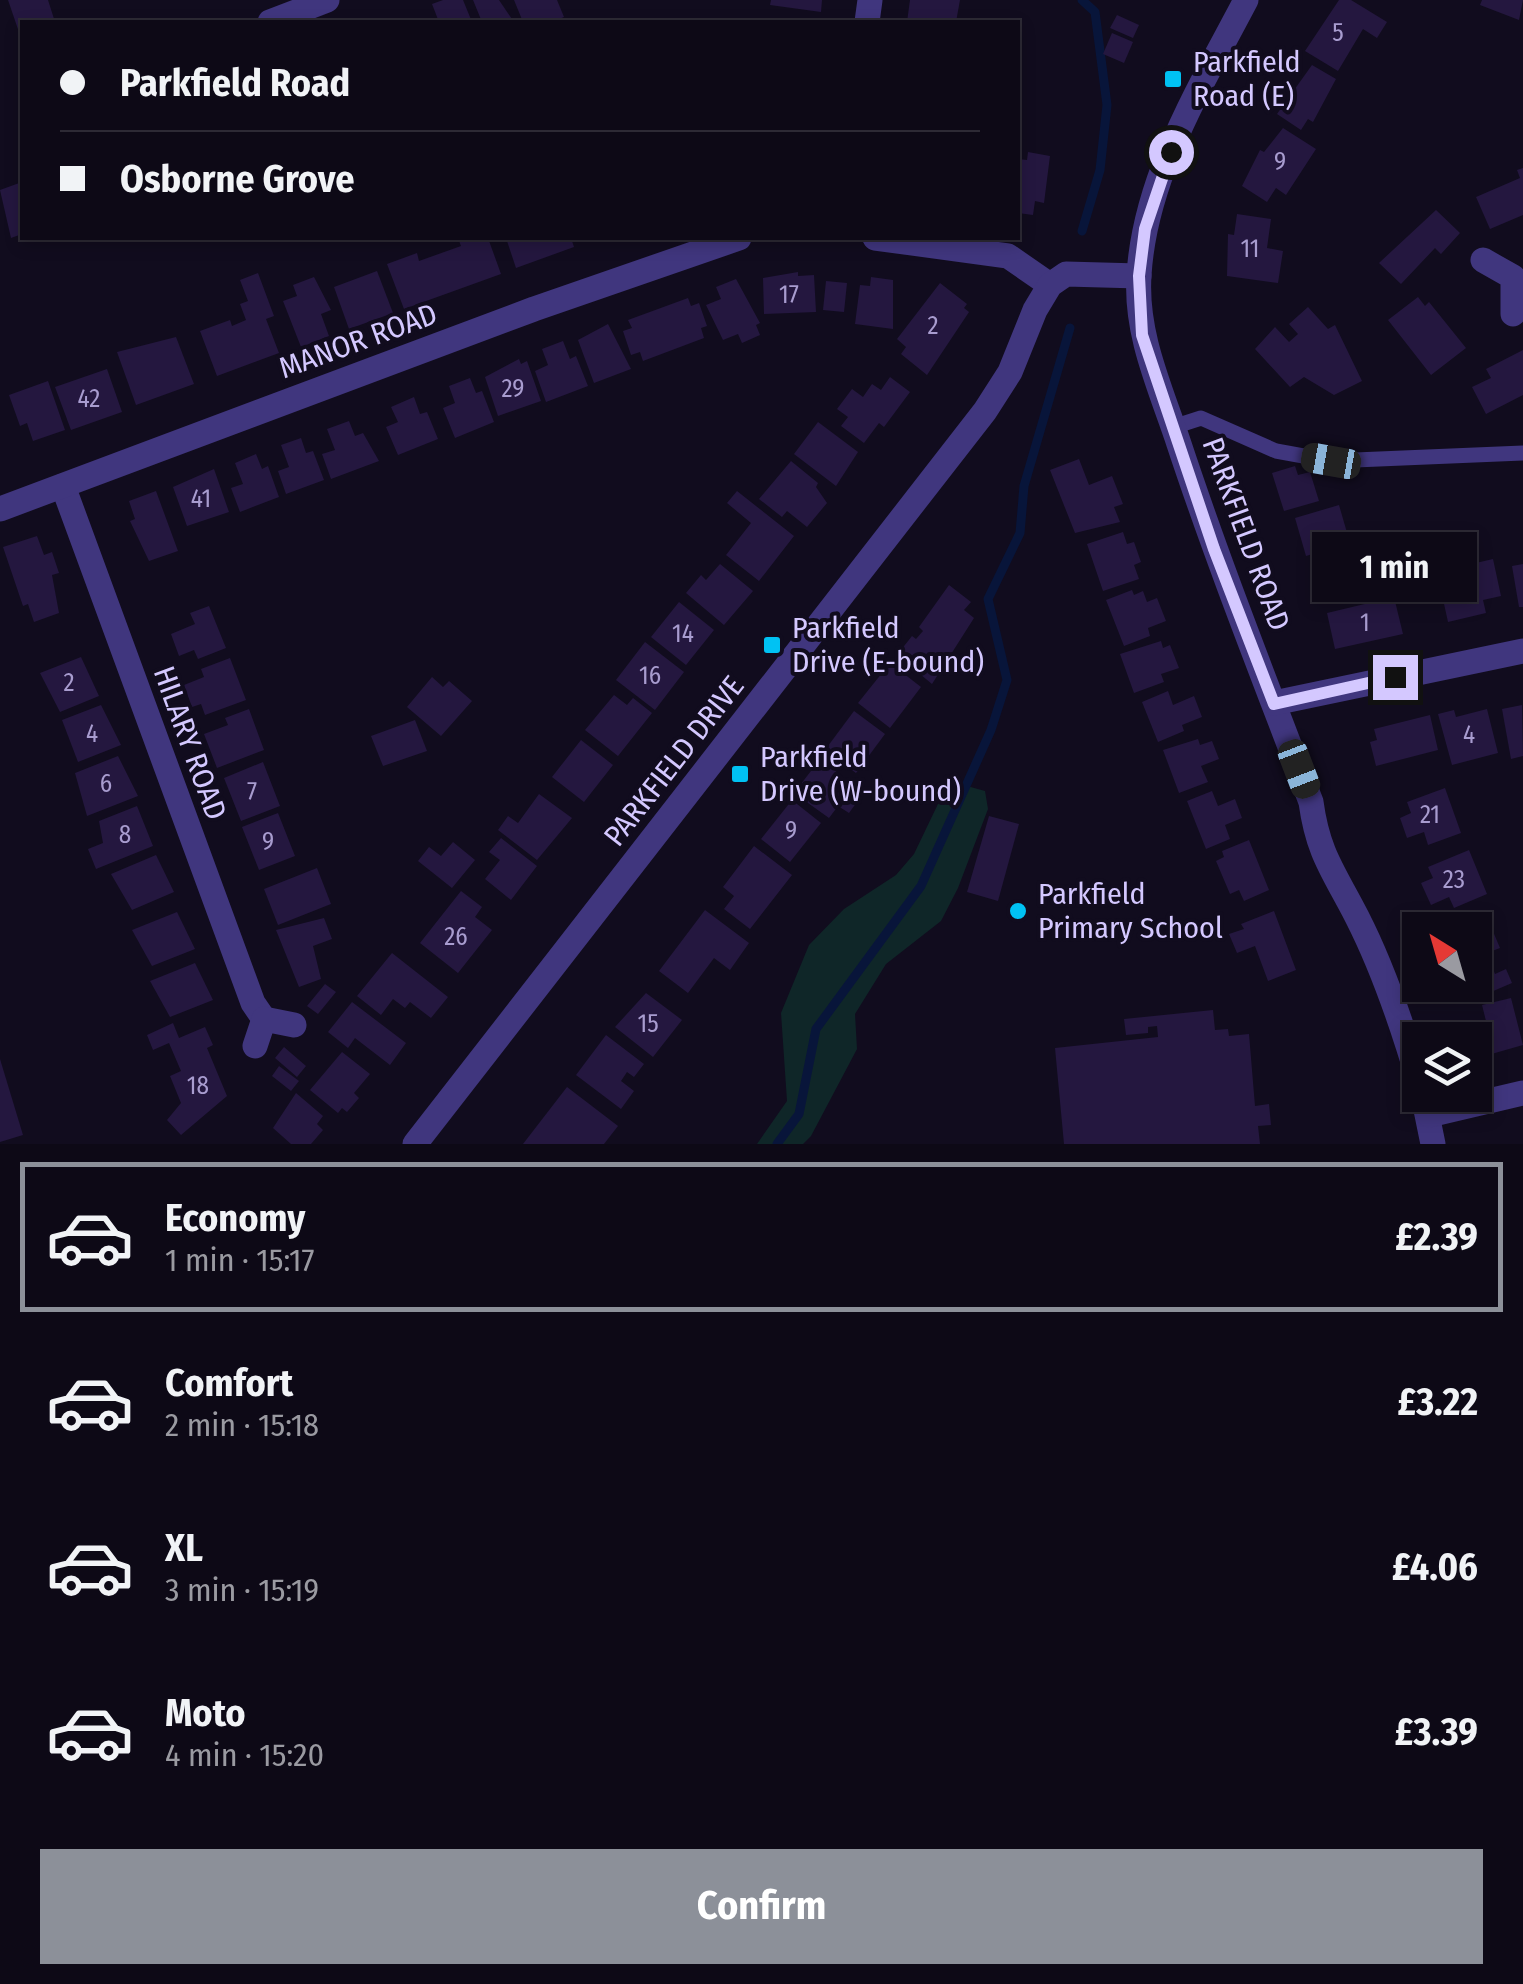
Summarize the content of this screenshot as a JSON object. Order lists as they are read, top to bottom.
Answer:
{
  "streets": {
    "street": [
      "MANOR ROAD",
      "PARKFIELD ROAD",
      "HILARY ROAD",
      "PARKFIELD DRIVE"
    ]
  },
  "crossings": [
    ["MANOR ROAD", "HILARY ROAD"]
  ],
  "places": {
    "transit": ["Parkfield Road (E)", "Parkfield Drive (E-bound)", "Parkfield Drive (W-bound)"],
    "other": ["Parkfield Primary School"]
  },
  "house_numbers": [
    "5",
    "9",
    "11",
    "17",
    "2",
    "29",
    "42",
    "41",
    "1",
    "14",
    "16",
    "2",
    "4",
    "4",
    "6",
    "7",
    "21",
    "9",
    "8",
    "9",
    "23",
    "26",
    "15",
    "18"
  ],
  "north": "top left",
  "page": {
    "banner": ["Parkfield Road", "Osborne Grove"],
    "bubble": "1 min",
    "list": [
      {
        "name": "Economy",
        "note": "1 min · 15:17",
        "value": "£2.39"
      },
      {
        "name": "Comfort",
        "note": "2 min · 15:18",
        "value": "£3.22"
      },
      {
        "name": "XL",
        "note": "3 min · 15:19",
        "value": "£4.06"
      },
      {
        "name": "Moto",
        "note": "4 min · 15:20",
        "value": "£3.39"
      }
    ],
    "buttons": "Confirm"
  }
}
